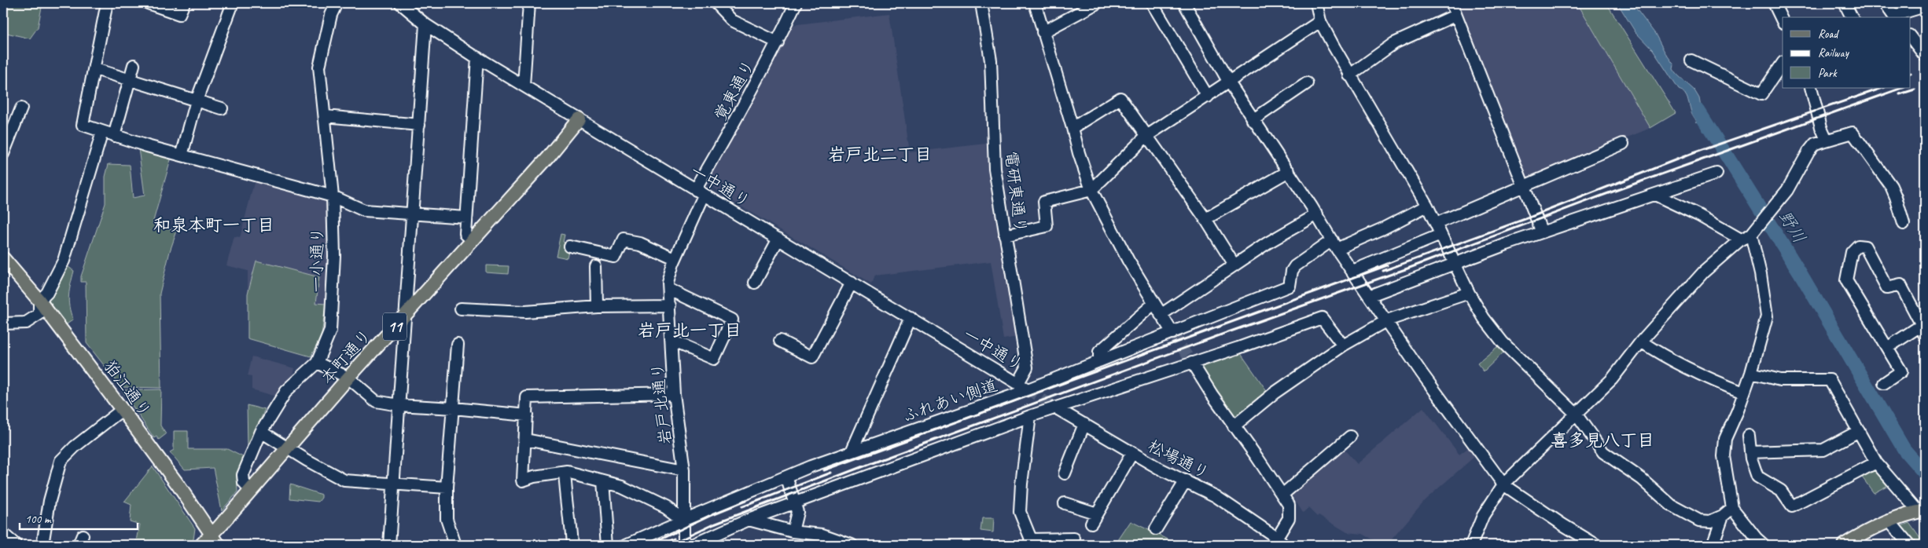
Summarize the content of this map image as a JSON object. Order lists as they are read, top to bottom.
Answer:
{
  "streets": {
    "main road": ["11", "本町通り", "狛江通り"],
    "street": [
      "覚東通り",
      "一中通り",
      "電研東通り",
      "一小通り",
      "ふれあい側道",
      "岩戸北通り",
      "松場通り"
    ]
  },
  "crossings": [
    ["覚東通り", "一中通り"],
    ["覚東通り", "岩戸北通り"],
    ["一中通り", "電研東通り"],
    ["一中通り", "本町通り"],
    ["一中通り", "ふれあい側道"],
    ["一中通り", "岩戸北通り"],
    ["一小通り", "本町通り"],
    ["本町通り", "狛江通り"],
    ["ふれあい側道", "岩戸北通り"]
  ],
  "districts": [
    "岩戸北二丁目",
    "和泉本町一丁目",
    "岩戸北一丁目",
    "喜多見八丁目"
  ],
  "water": ["野川"],
  "legend": ["Road", "Railway", "Park"],
  "scale_bar": "100 m"
}
